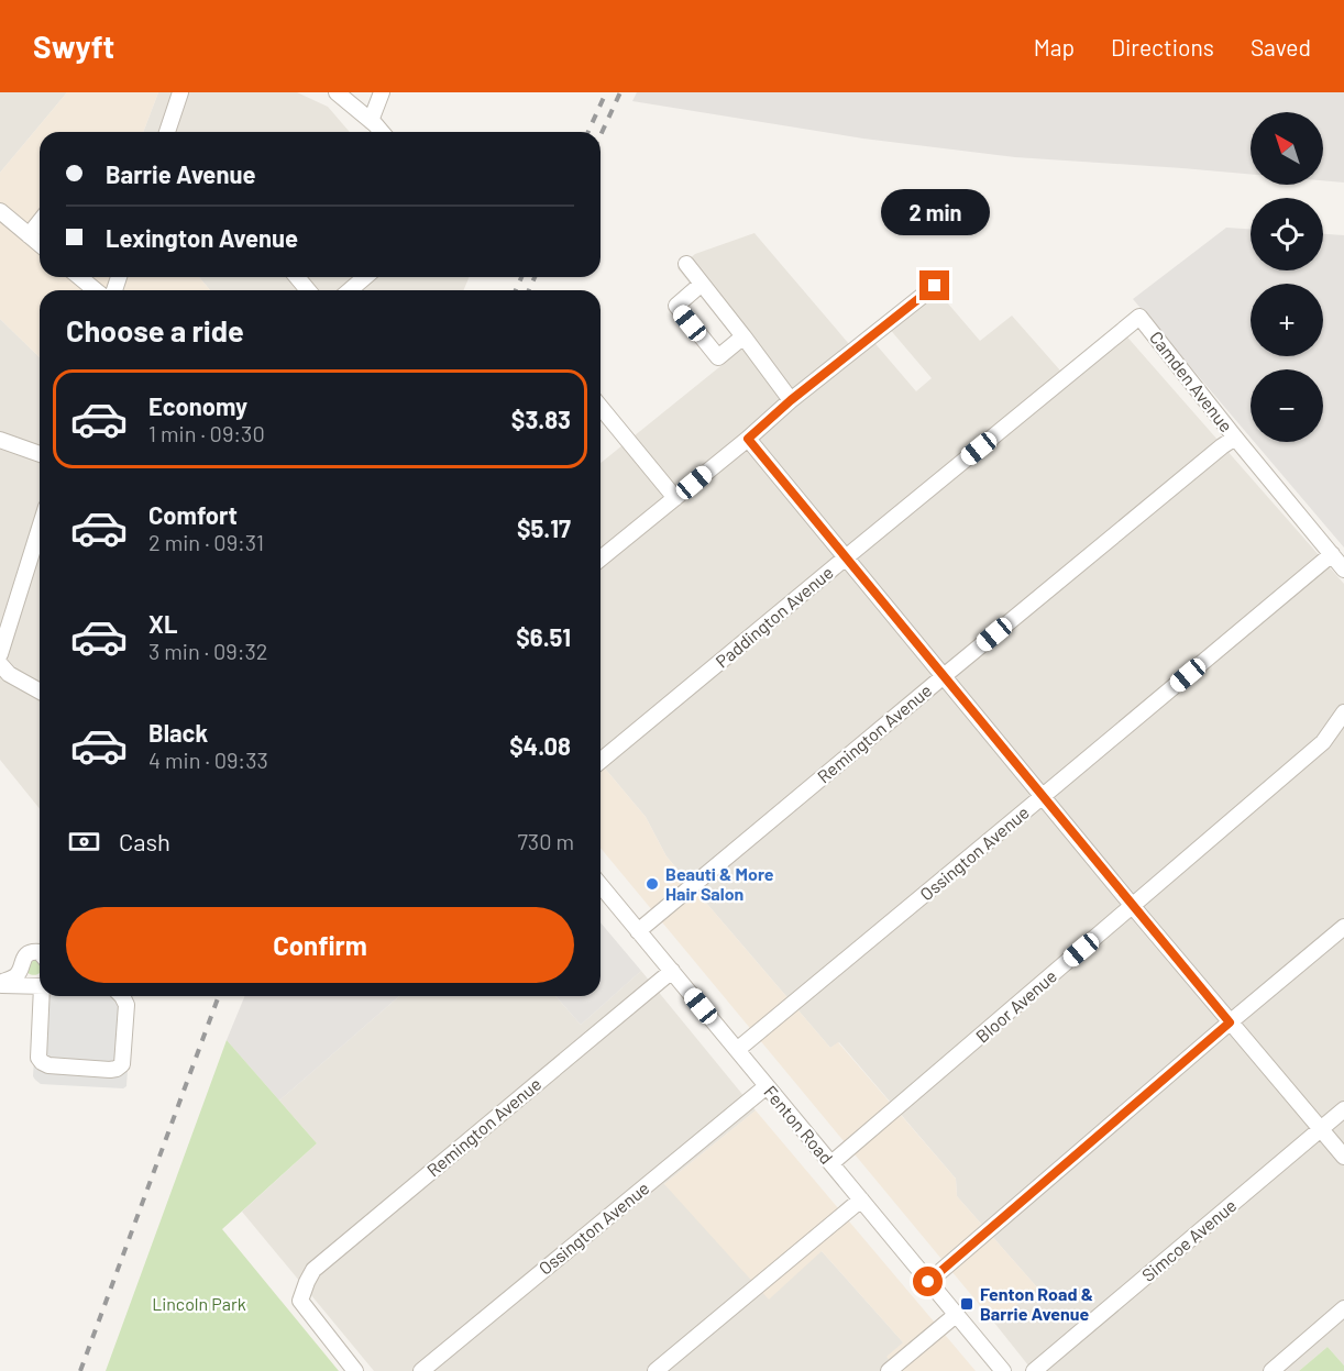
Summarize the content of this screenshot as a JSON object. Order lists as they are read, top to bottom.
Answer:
{
  "streets": {
    "street": [
      "Camden Avenue",
      "Paddington Avenue",
      "Remington Avenue",
      "Ossington Avenue",
      "Bloor Avenue",
      "Fenton Road",
      "Simcoe Avenue"
    ]
  },
  "crossings": [
    ["Camden Avenue", "Paddington Avenue"],
    ["Camden Avenue", "Remington Avenue"],
    ["Camden Avenue", "Ossington Avenue"],
    ["Remington Avenue", "Fenton Road"],
    ["Ossington Avenue", "Fenton Road"],
    ["Bloor Avenue", "Fenton Road"]
  ],
  "parks": ["Lincoln Park"],
  "places": {
    "other": ["Beauti & More Hair Salon"],
    "transit": ["Fenton Road & Barrie Avenue"]
  },
  "north": "top left",
  "page": {
    "header": "Swyft",
    "nav": ["Map", "Directions", "Saved"],
    "map_buttons": ["+", "−"],
    "banner": ["Barrie Avenue", "Lexington Avenue"],
    "bubble": "2 min",
    "heading": "Choose a ride",
    "list": [
      {
        "name": "Economy",
        "note": "1 min · 09:30",
        "value": "$3.83"
      },
      {
        "name": "Comfort",
        "note": "2 min · 09:31",
        "value": "$5.17"
      },
      {
        "name": "XL",
        "note": "3 min · 09:32",
        "value": "$6.51"
      },
      {
        "name": "Black",
        "note": "4 min · 09:33",
        "value": "$4.08"
      }
    ],
    "pay": ["Cash", "730 m"],
    "buttons": "Confirm"
  }
}
